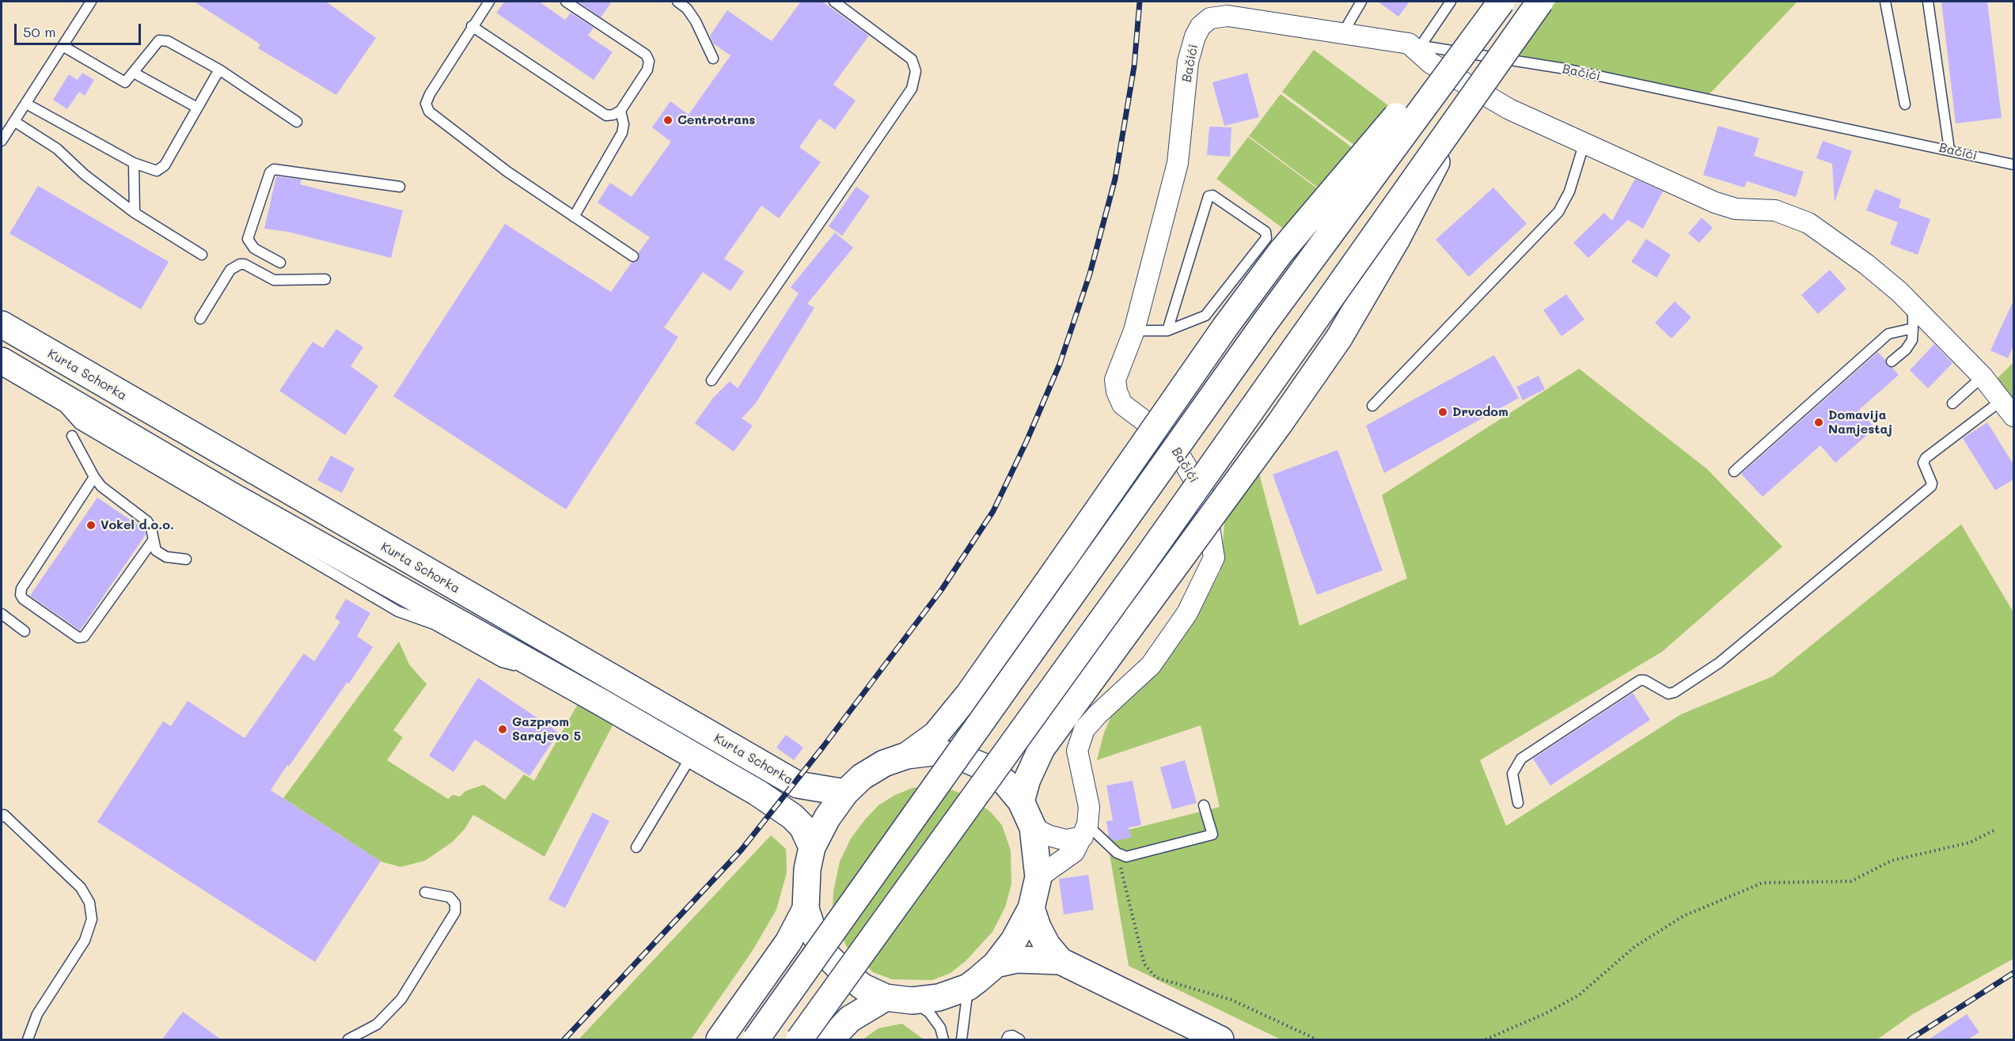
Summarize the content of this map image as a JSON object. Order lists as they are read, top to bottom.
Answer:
{
  "streets": {
    "main road": ["Kurta Schorka"],
    "street": ["Bačići"]
  },
  "places": [
    "Centrotrans",
    "Drvodom",
    "Domavija Namjestaj",
    "Vokel d.o.o.",
    "Gazprom Sarajevo 5"
  ],
  "scale_bar": "50 m"
}
